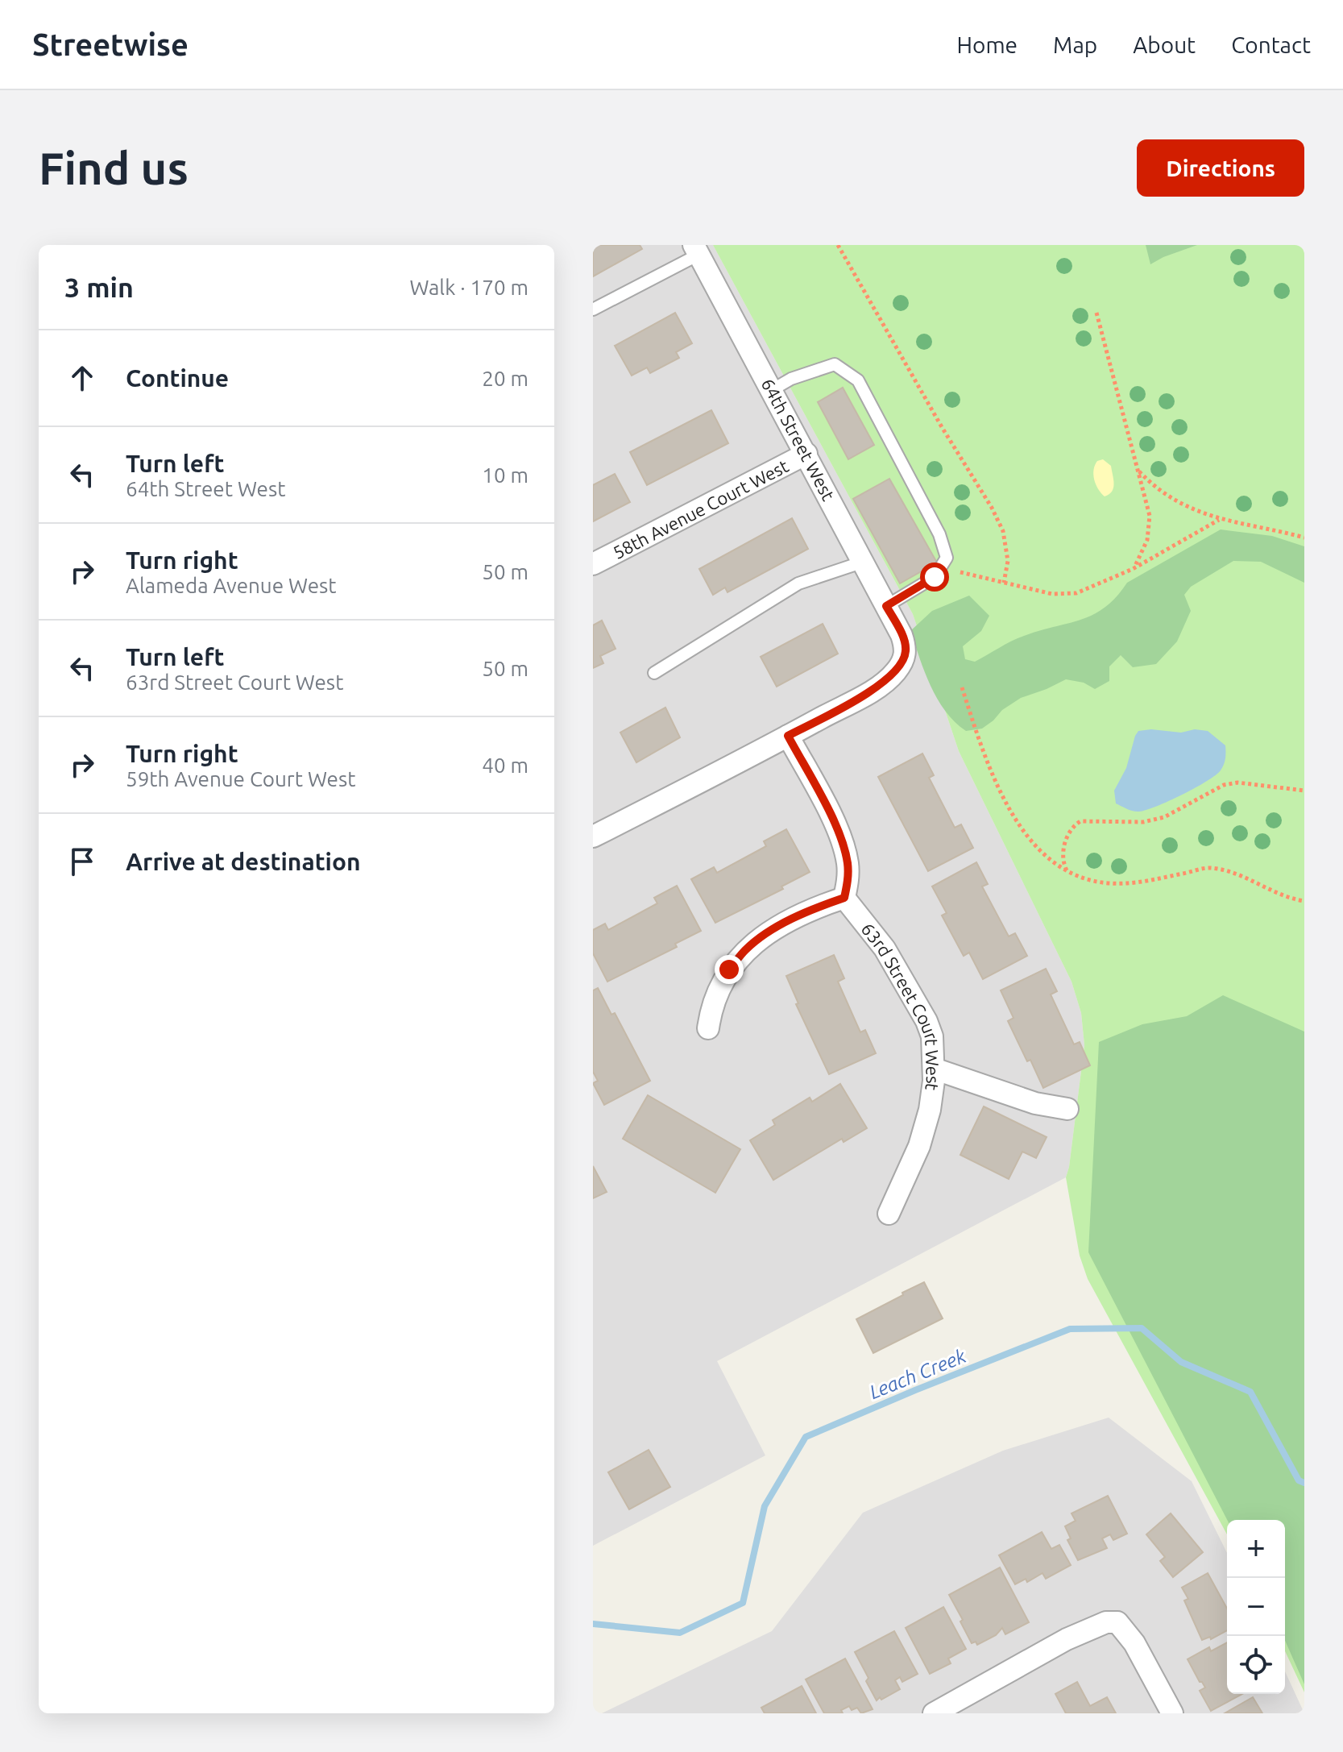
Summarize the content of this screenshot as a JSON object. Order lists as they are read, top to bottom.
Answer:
{
  "streets": {
    "street": ["64th Street West", "58th Avenue Court West", "63rd Street Court West"]
  },
  "crossings": [
    ["64th Street West", "58th Avenue Court West"]
  ],
  "water": ["Leach Creek"],
  "page": {
    "header": "Streetwise",
    "nav": [
      "Home",
      "Map",
      "About",
      "Contact"
    ],
    "buttons": "Directions",
    "title": "Find us",
    "heading": ["3 min", "Walk · 170 m"],
    "list": [
      ["Continue", "20 m"],
      ["Turn left", "64th Street West", "10 m"],
      ["Turn right", "Alameda Avenue West", "50 m"],
      ["Turn left", "63rd Street Court West", "50 m"],
      ["Turn right", "59th Avenue Court West", "40 m"],
      "Arrive at destination"
    ],
    "map_buttons": ["+", "−"]
  }
}
